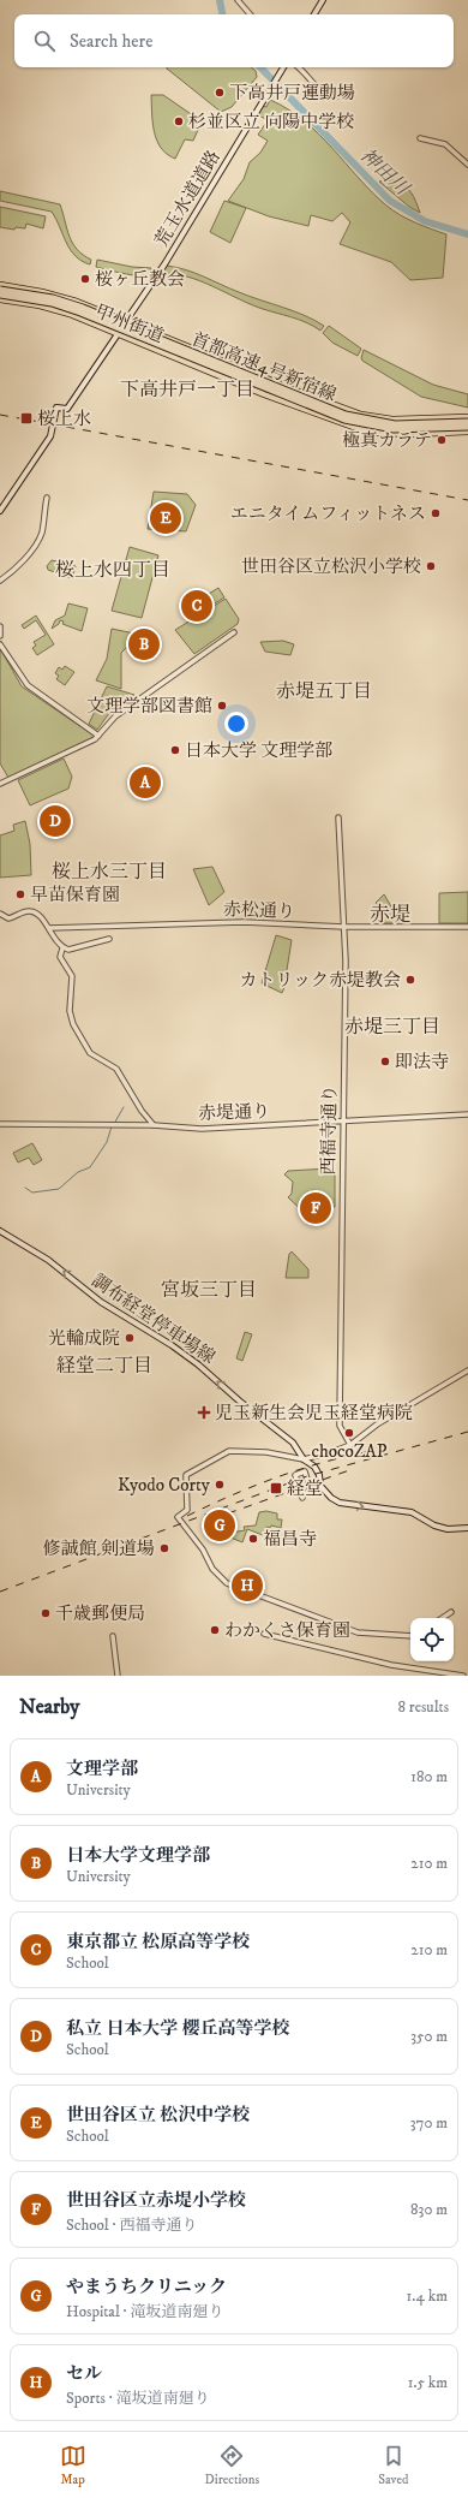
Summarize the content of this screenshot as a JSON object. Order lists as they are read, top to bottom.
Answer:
{
  "streets": {
    "highway": ["甲州街道", "首都高速4号新宿線"],
    "main road": ["荒玉水道道路", "調布経堂停車場線"],
    "street": ["赤松通り", "赤堤通り", "西福寺通り"]
  },
  "crossings": [
    ["荒玉水道道路", "甲州街道"],
    ["赤松通り", "西福寺通り"],
    ["赤堤通り", "西福寺通り"]
  ],
  "one_way": ["調布経堂停車場線"],
  "districts": [
    "下高井戸一丁目",
    "桜上水四丁目",
    "赤堤五丁目",
    "桜上水三丁目",
    "赤堤",
    "赤堤三丁目",
    "宮坂三丁目",
    "経堂二丁目"
  ],
  "water": ["神田川"],
  "places": {
    "other": [
      "下高井戸運動場",
      "杉並区立 向陽中学校",
      "桜ヶ丘教会",
      "極真カラテ",
      "エニタイムフィットネス",
      "世田谷区立松沢小学校",
      "文理学部図書館",
      "日本大学 文理学部",
      "早苗保育園",
      "カトリック赤堤教会",
      "即法寺",
      "光輪成院",
      "chocoZAP",
      "Kyodo Corty",
      "福昌寺",
      "修誠館 剣道場",
      "千歳郵便局",
      "わかくさ保育園"
    ],
    "transit": ["桜上水", "経堂"],
    "health": ["児玉新生会児玉経堂病院"]
  },
  "page": {
    "search": "Search here",
    "pins": [
      "E",
      "C",
      "B",
      "A",
      "D",
      "F",
      "G",
      "H"
    ],
    "heading": ["Nearby", "8 results"],
    "list": [
      {
        "mark": "A",
        "name": "文理学部",
        "note": "University",
        "value": "180 m"
      },
      {
        "mark": "B",
        "name": "日本大学文理学部",
        "note": "University",
        "value": "210 m"
      },
      {
        "mark": "C",
        "name": "東京都立 松原高等学校",
        "note": "School",
        "value": "210 m"
      },
      {
        "mark": "D",
        "name": "私立 日本大学 櫻丘高等学校",
        "note": "School",
        "value": "350 m"
      },
      {
        "mark": "E",
        "name": "世田谷区立 松沢中学校",
        "note": "School",
        "value": "370 m"
      },
      {
        "mark": "F",
        "name": "世田谷区立赤堤小学校",
        "note": "School · 西福寺通り",
        "value": "830 m"
      },
      {
        "mark": "G",
        "name": "やまうちクリニック",
        "note": "Hospital · 滝坂道南廻り",
        "value": "1.4 km"
      },
      {
        "mark": "H",
        "name": "セル",
        "note": "Sports · 滝坂道南廻り",
        "value": "1.5 km"
      }
    ],
    "nav": ["Map", "Directions", "Saved"]
  }
}
